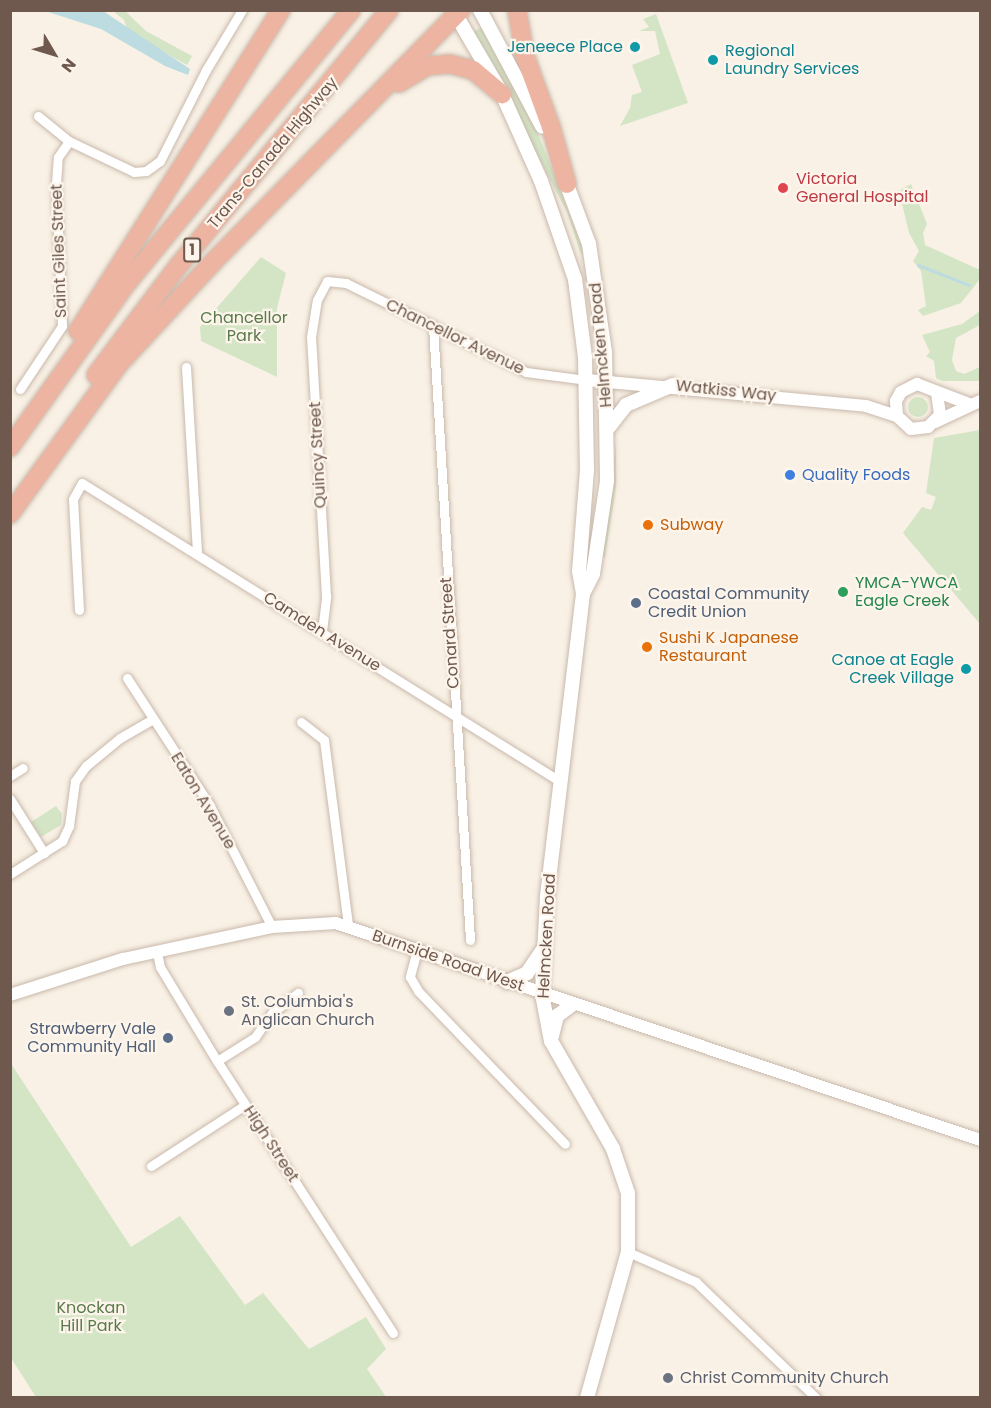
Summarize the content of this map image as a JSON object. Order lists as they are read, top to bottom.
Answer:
{
  "streets": {
    "highway": ["Trans-Canada Highway", "1"],
    "main road": ["Helmcken Road"],
    "street": [
      "Saint Giles Street",
      "Chancellor Avenue",
      "Watkiss Way",
      "Quincy Street",
      "Camden Avenue",
      "Conard Street",
      "Eaton Avenue",
      "Burnside Road West",
      "High Street"
    ]
  },
  "crossings": [
    ["Chancellor Avenue", "Helmcken Road"],
    ["Chancellor Avenue", "Watkiss Way"],
    ["Chancellor Avenue", "Quincy Street"],
    ["Chancellor Avenue", "Conard Street"],
    ["Helmcken Road", "Watkiss Way"],
    ["Helmcken Road", "Camden Avenue"],
    ["Helmcken Road", "Burnside Road West"],
    ["Quincy Street", "Camden Avenue"],
    ["Camden Avenue", "Conard Street"],
    ["Eaton Avenue", "Burnside Road West"],
    ["Burnside Road West", "High Street"]
  ],
  "parks": ["Chancellor Park", "Knockan Hill Park"],
  "places": [
    "Jeneece Place",
    "Regional Laundry Services",
    "Victoria General Hospital",
    "Quality Foods",
    "Subway",
    "YMCA-YWCA Eagle Creek",
    "Coastal Community Credit Union",
    "Sushi K Japanese Restaurant",
    "Canoe at Eagle Creek Village",
    "St. Columbia's Anglican Church",
    "Strawberry Vale Community Hall",
    "Christ Community Church"
  ],
  "north": "bottom right"
}
